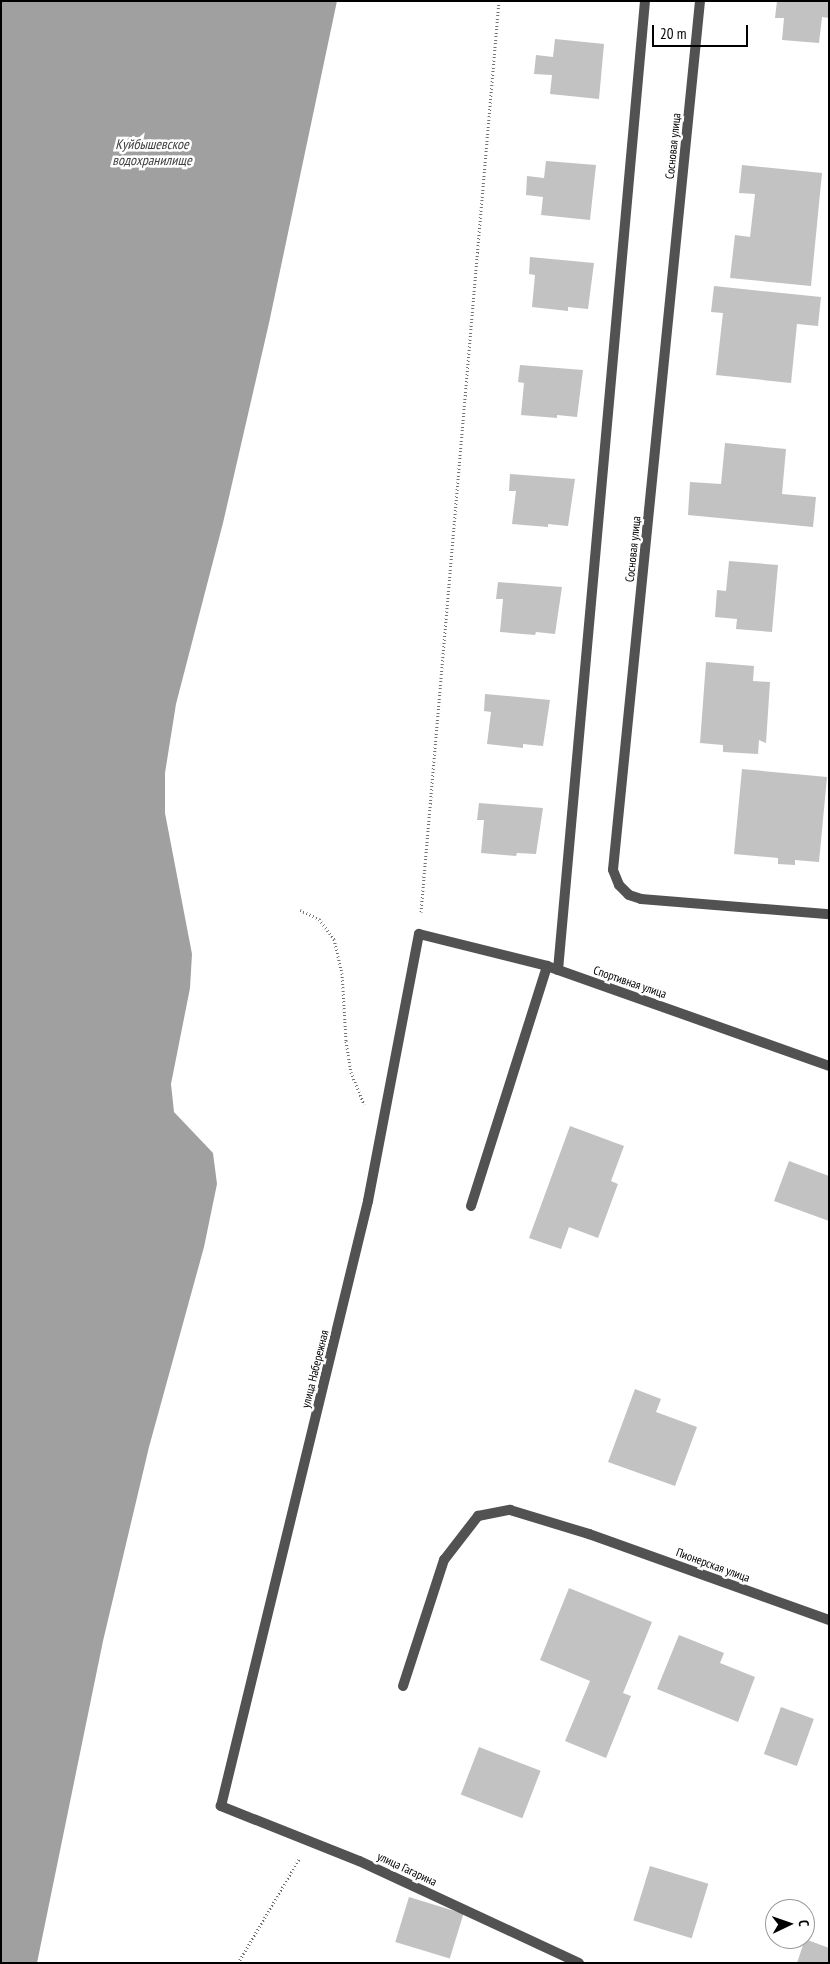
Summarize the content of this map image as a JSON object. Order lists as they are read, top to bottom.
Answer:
{
  "streets": {
    "street": [
      "Сосновая улица",
      "Спортивная улица",
      "улица Набережная",
      "Пионерская улица",
      "улица Гагарина"
    ]
  },
  "crossings": [
    ["Спортивная улица", "улица Набережная"],
    ["улица Набережная", "улица Гагарина"]
  ],
  "water": ["Куйбышевское водохранилище"],
  "scale_bar": "20 m",
  "north": "right"
}
